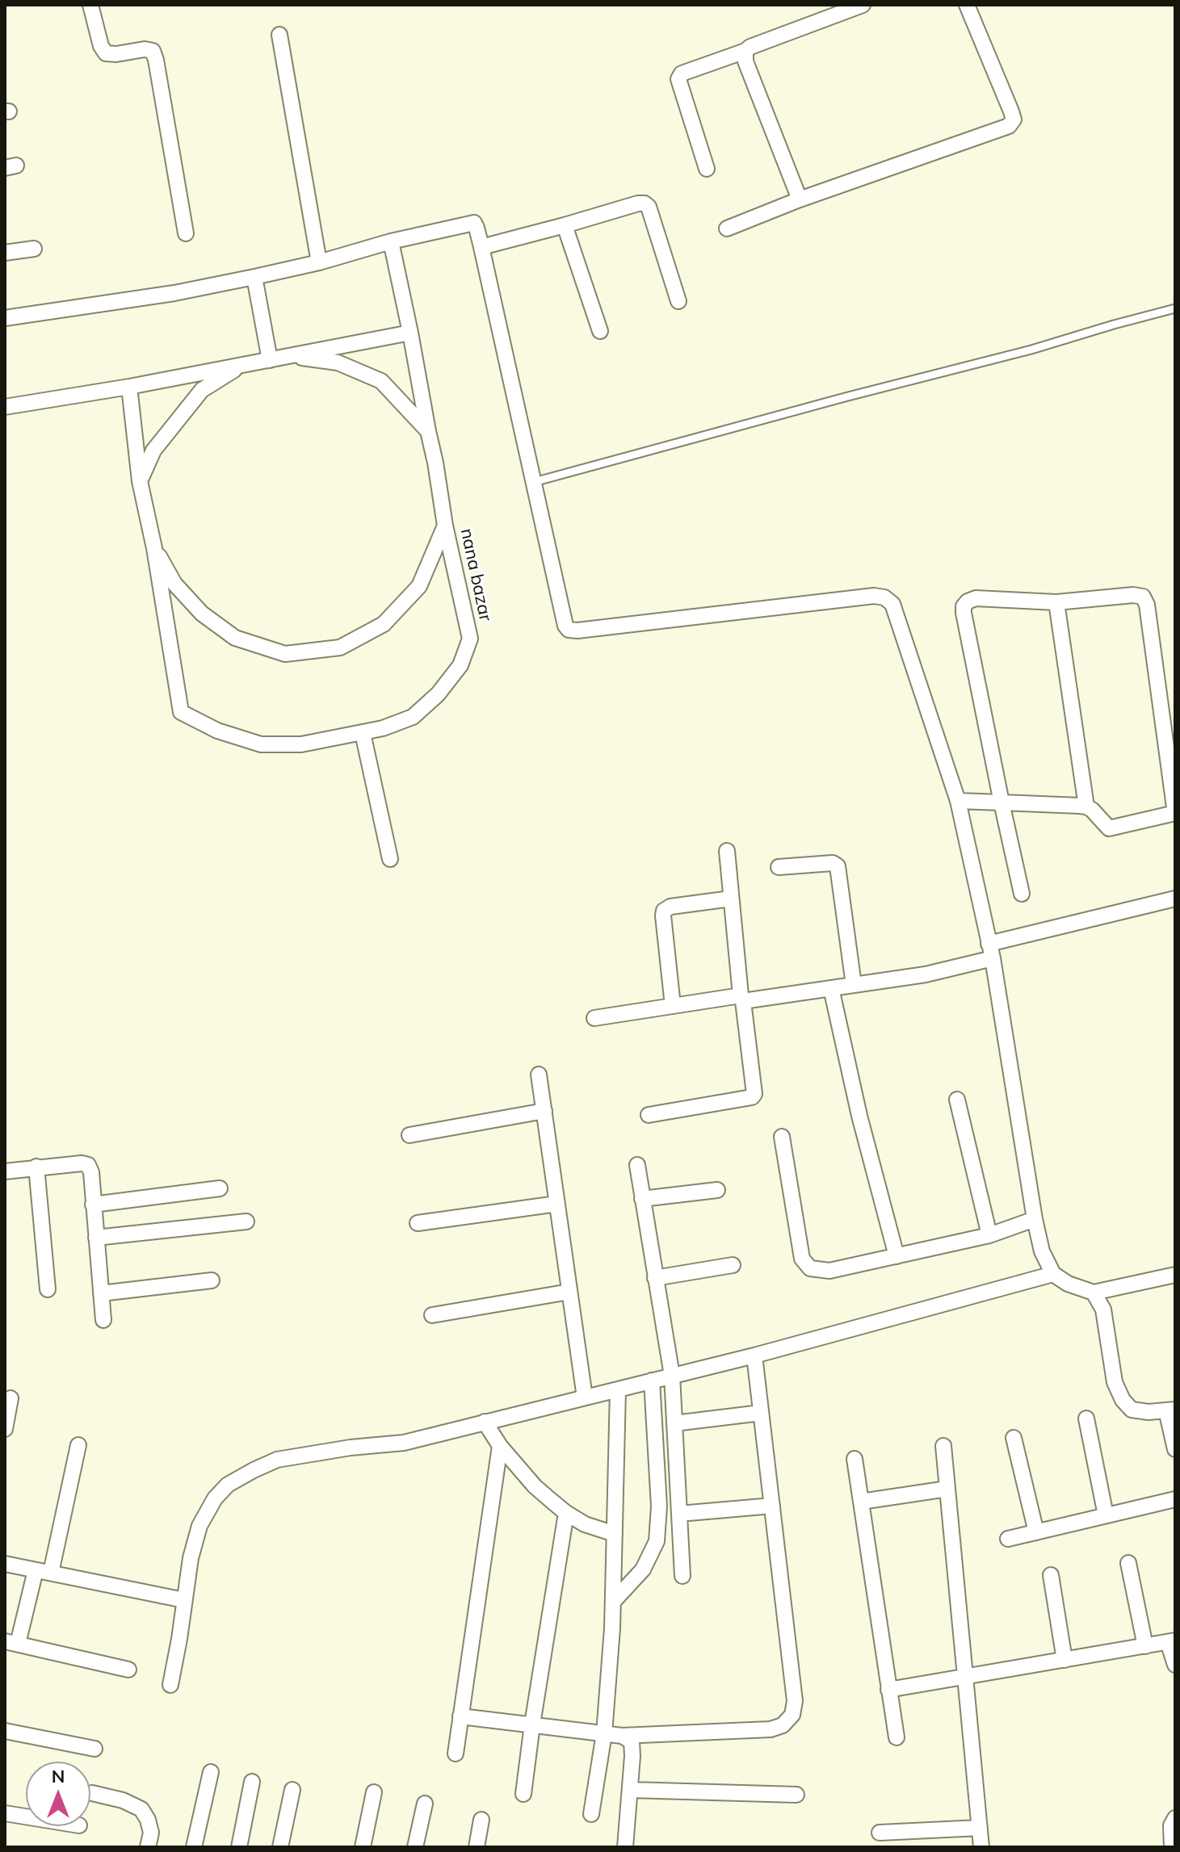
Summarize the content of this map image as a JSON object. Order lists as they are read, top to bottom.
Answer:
{
  "streets": {
    "street": ["nana bazar"]
  },
  "north": "top"
}
